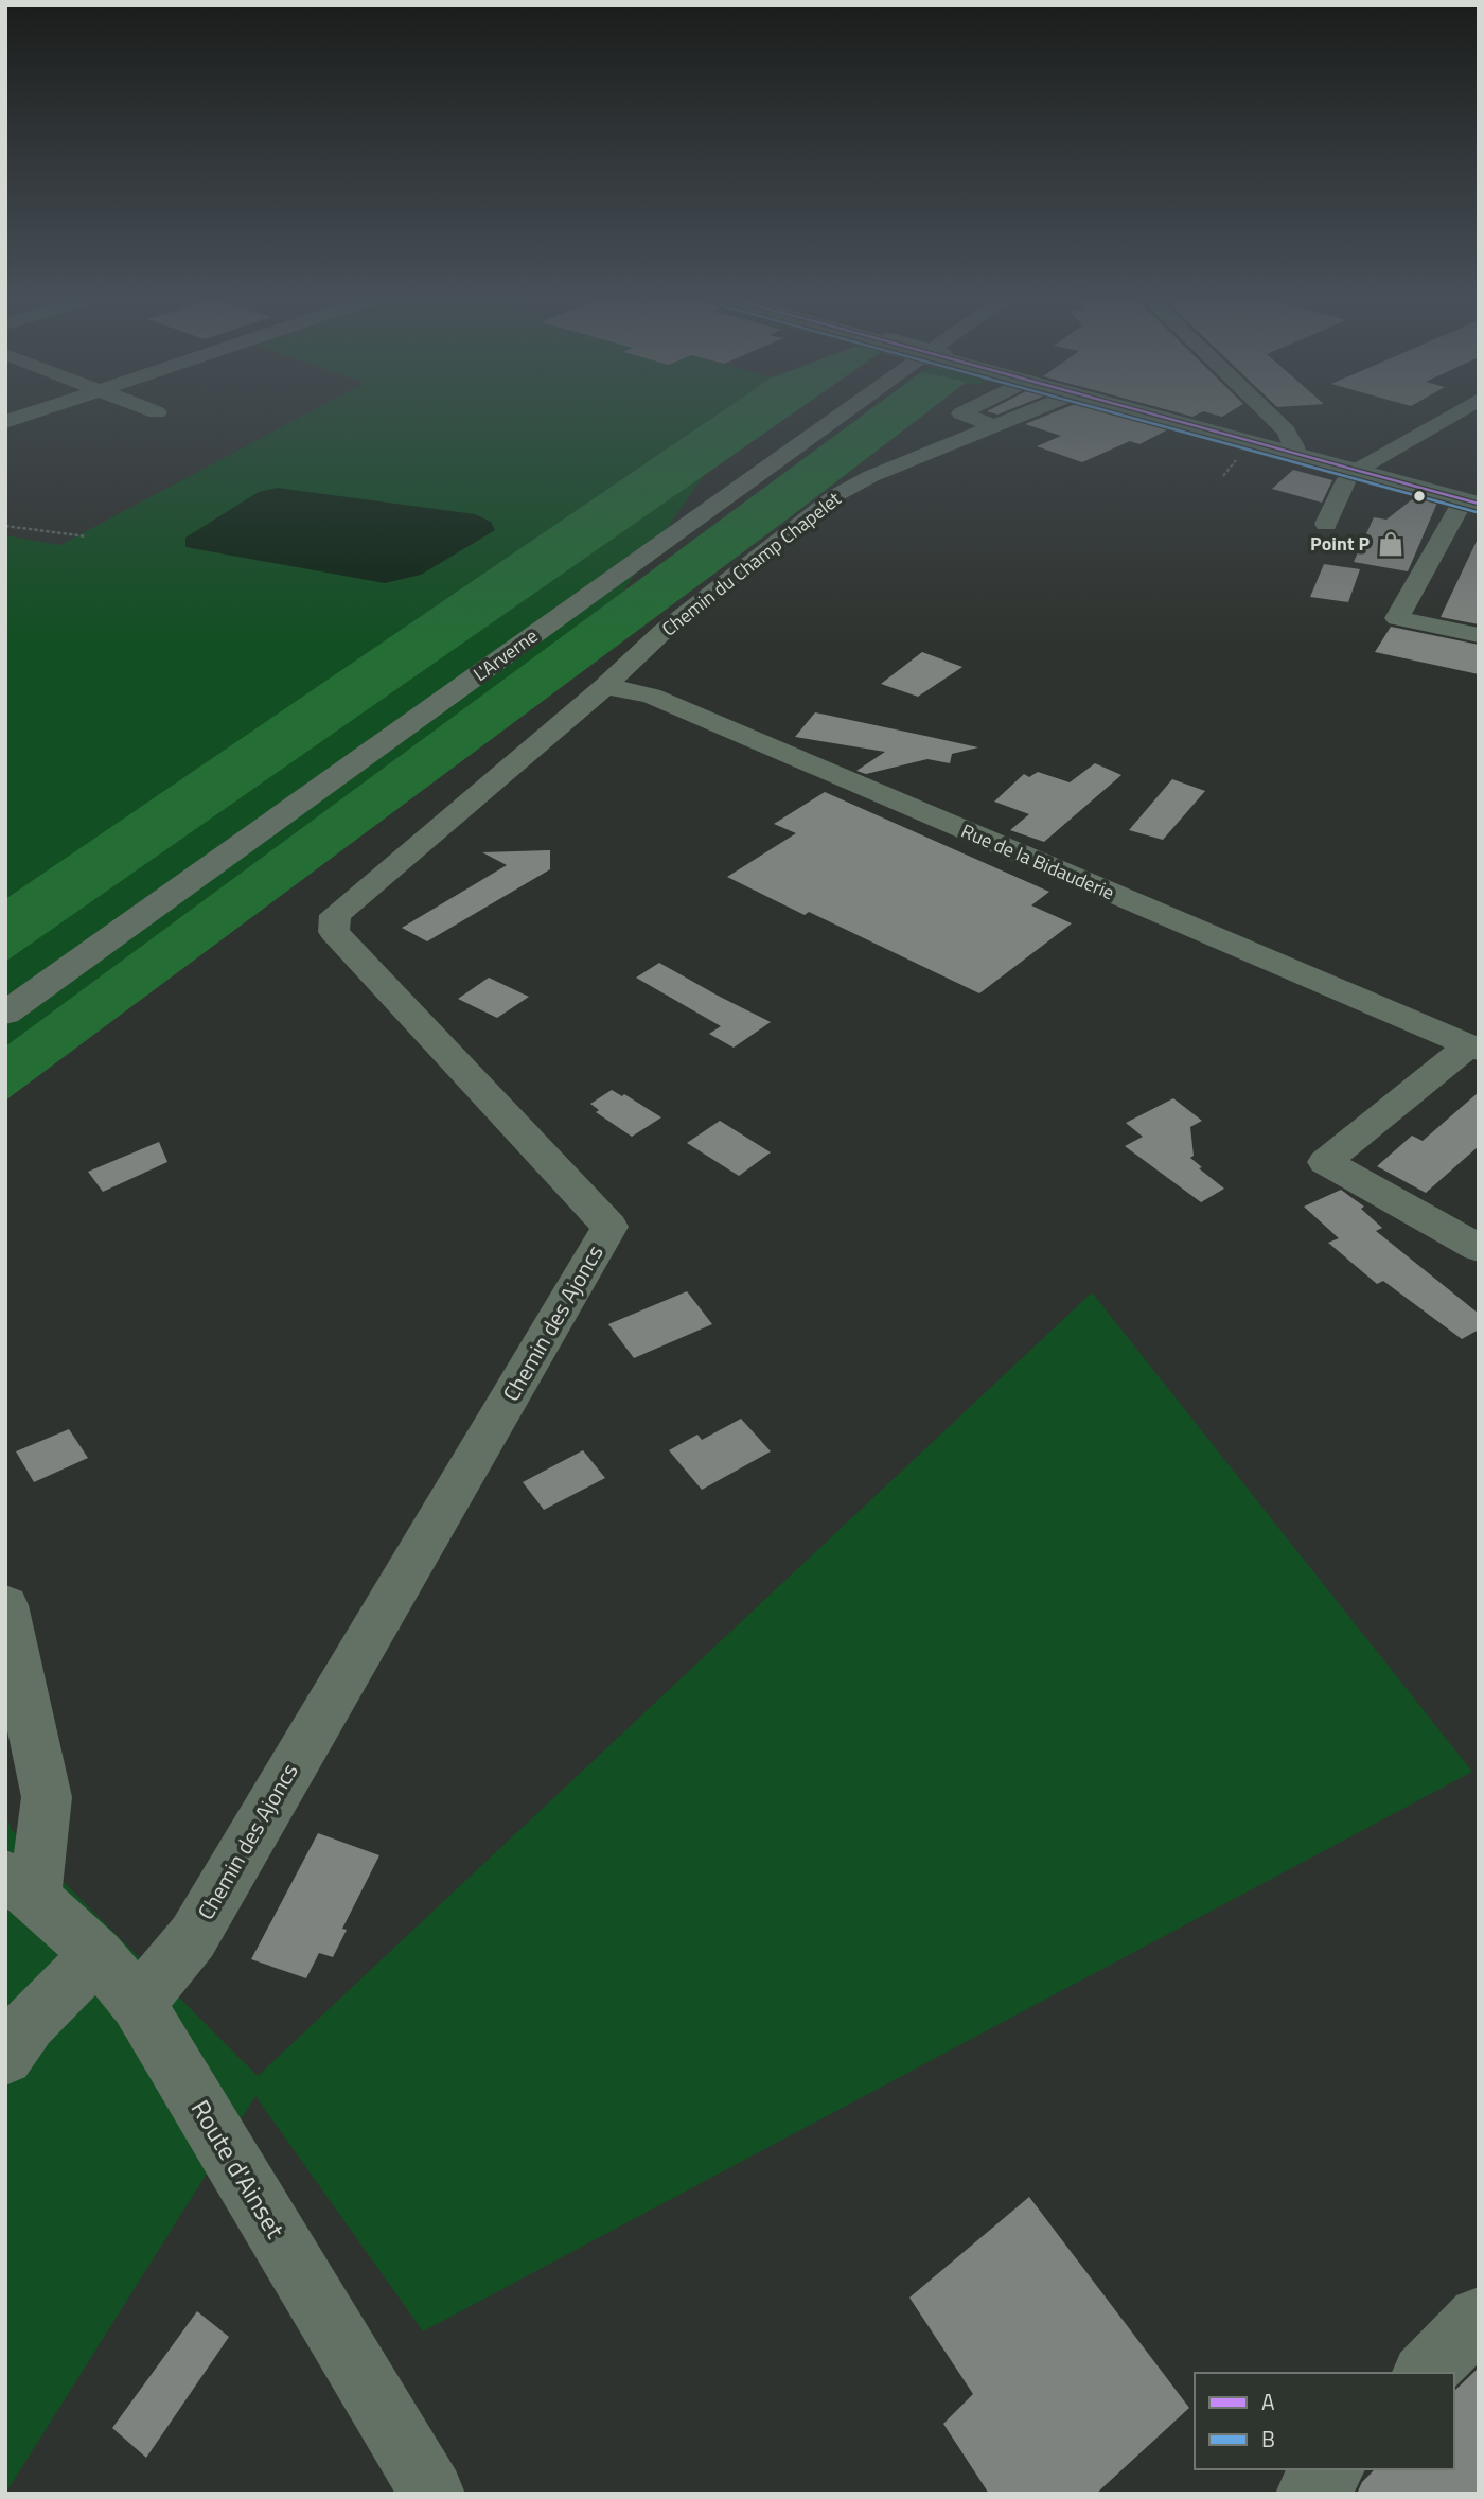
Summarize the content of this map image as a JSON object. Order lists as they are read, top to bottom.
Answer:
{
  "streets": {
    "highway": ["L'Arverne"],
    "street": [
      "Chemin du Champ Chapelet",
      "Rue de la Bidauderie",
      "Chemin des Ajoncs",
      "Route d'Ainset"
    ]
  },
  "crossings": [
    ["Chemin du Champ Chapelet", "Rue de la Bidauderie"],
    ["Chemin du Champ Chapelet", "Chemin des Ajoncs"],
    ["Rue de la Bidauderie", "Chemin des Ajoncs"],
    ["Chemin des Ajoncs", "Route d'Ainset"]
  ],
  "places": {
    "shop": ["Point P"]
  },
  "lines": ["transit line A", "transit line B"],
  "legend": ["A", "B"]
}
